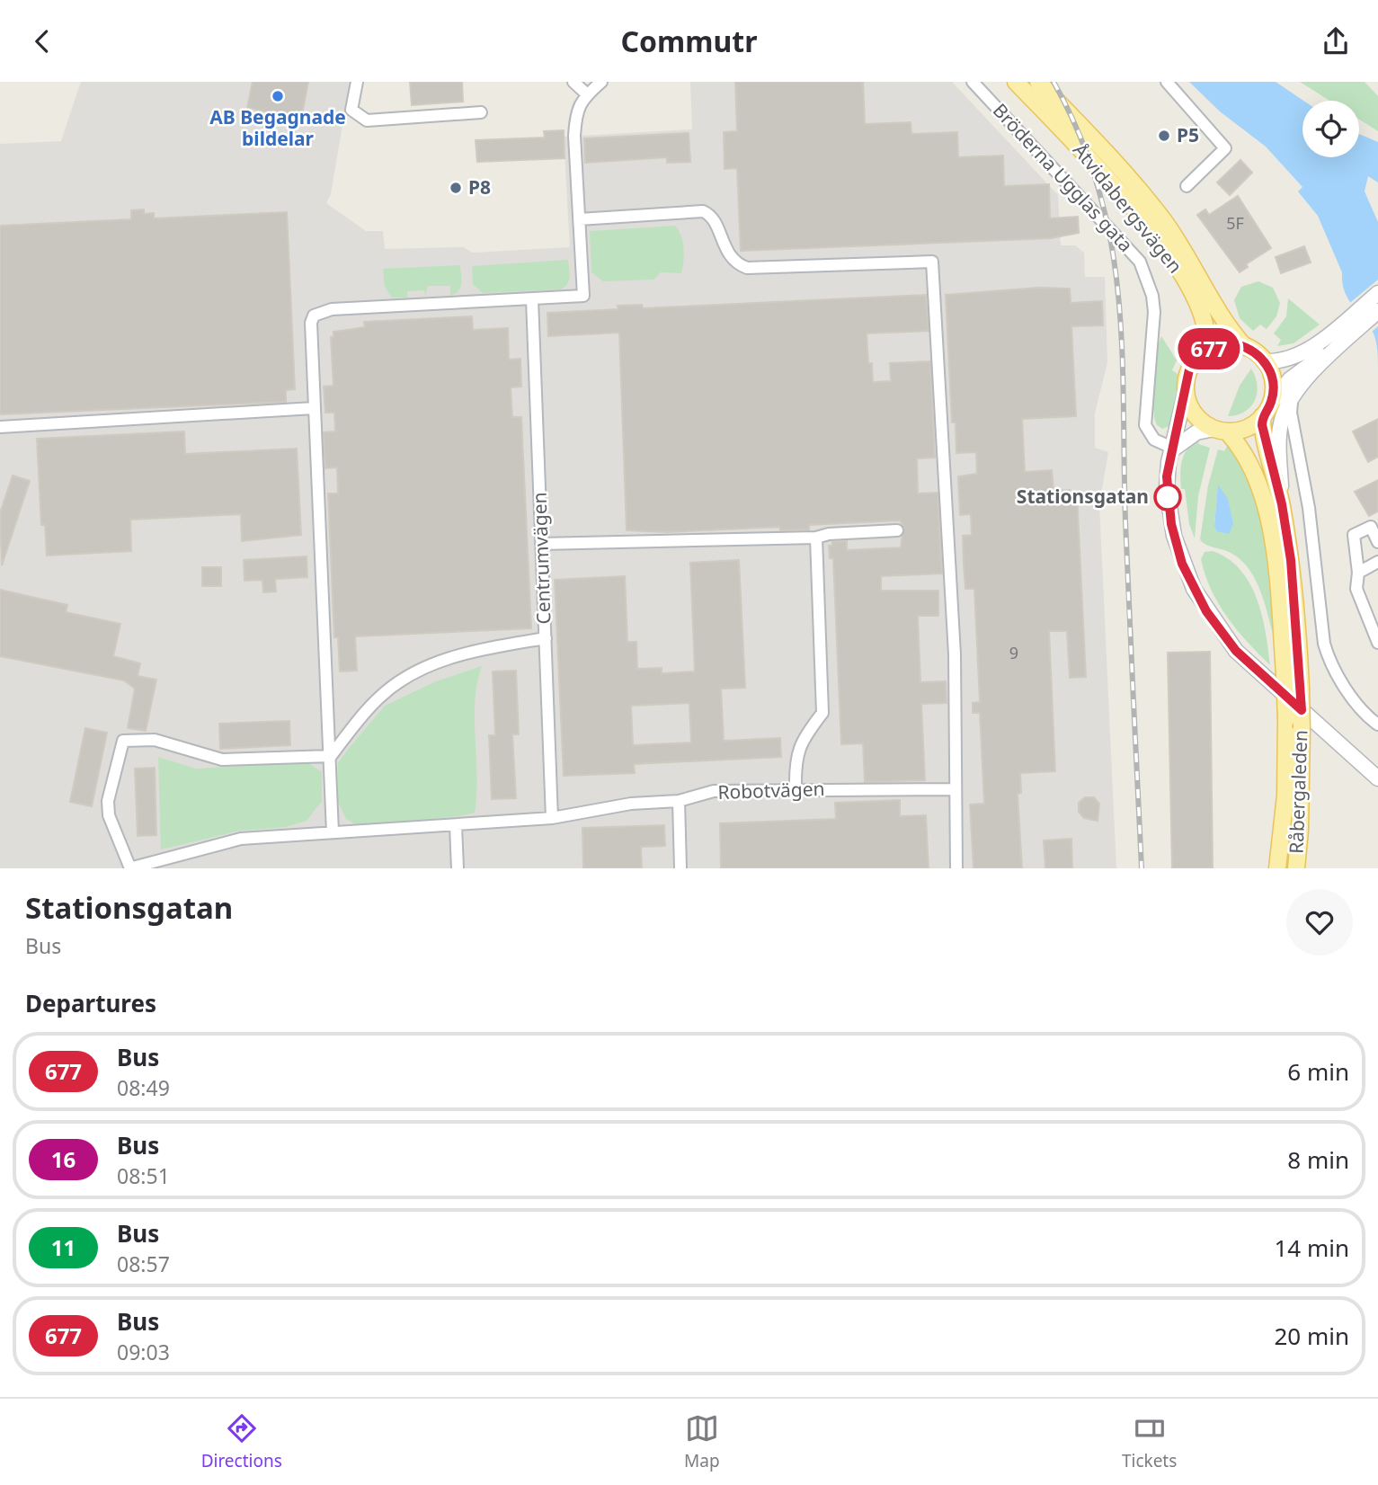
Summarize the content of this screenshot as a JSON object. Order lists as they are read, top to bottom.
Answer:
{
  "streets": {
    "main road": ["Åtvidabergsvägen", "Råbergaleden"],
    "street": ["Bröderna Ugglas gata", "Centrumvägen", "Robotvägen"]
  },
  "crossings": [
    ["Åtvidabergsvägen", "Råbergaleden"],
    ["Centrumvägen", "Robotvägen"]
  ],
  "places": [
    "AB Begagnade bildelar",
    "P5",
    "P8",
    "Stationsgatan"
  ],
  "lines": ["bus line 677"],
  "house_numbers": ["5F", "9"],
  "page": {
    "header": "Commutr",
    "on_map": "677",
    "heading": [
      ["Stationsgatan", "Bus"],
      "Departures"
    ],
    "list": [
      {
        "mark": "677",
        "name": "Bus",
        "note": "08:49",
        "value": "6 min"
      },
      {
        "mark": "16",
        "name": "Bus",
        "note": "08:51",
        "value": "8 min"
      },
      {
        "mark": "11",
        "name": "Bus",
        "note": "08:57",
        "value": "14 min"
      },
      {
        "mark": "677",
        "name": "Bus",
        "note": "09:03",
        "value": "20 min"
      }
    ],
    "tabs": ["Directions", "Map", "Tickets"]
  }
}
